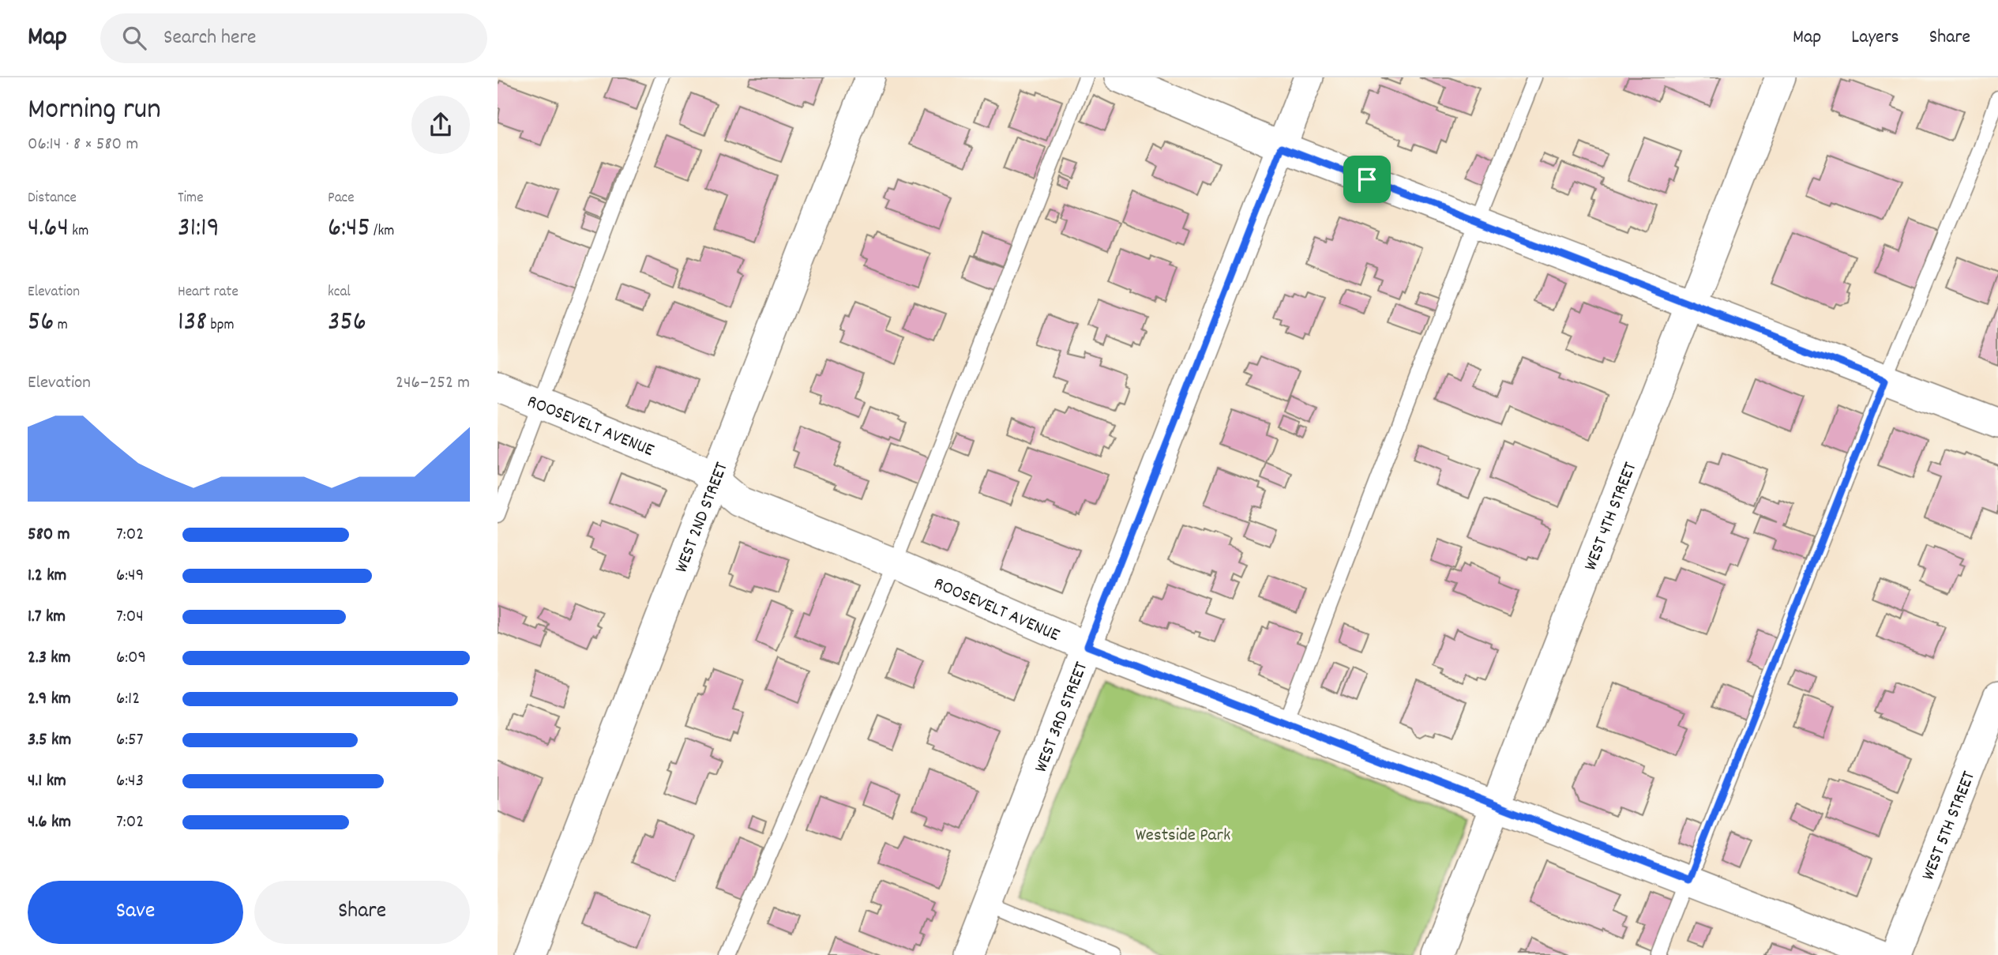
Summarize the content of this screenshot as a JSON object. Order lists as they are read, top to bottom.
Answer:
{
  "streets": {
    "street": [
      "ROOSEVELT AVENUE",
      "WEST 2ND STREET",
      "WEST 4TH STREET",
      "WEST 3RD STREET",
      "WEST 5TH STREET"
    ]
  },
  "crossings": [
    ["ROOSEVELT AVENUE", "WEST 2ND STREET"],
    ["ROOSEVELT AVENUE", "WEST 4TH STREET"],
    ["ROOSEVELT AVENUE", "WEST 3RD STREET"]
  ],
  "parks": ["Westside Park"],
  "page": {
    "header": "Map",
    "search": "Search here",
    "nav": ["Map", "Layers", "Share"],
    "heading": ["Morning run", "06:14 · 8 × 580 m"],
    "stats": [
      ["Distance", "4.64 km"],
      ["Time", "31:19"],
      ["Pace", "6:45 /km"],
      ["Elevation", "56 m"],
      ["Heart rate", "138 bpm"],
      ["kcal", "356"]
    ],
    "chart": ["Elevation", "246–252 m"],
    "list": [
      {
        "name": "580 m",
        "note": "7:02"
      },
      {
        "name": "1.2 km",
        "note": "6:49"
      },
      {
        "name": "1.7 km",
        "note": "7:04"
      },
      {
        "name": "2.3 km",
        "note": "6:09"
      },
      {
        "name": "2.9 km",
        "note": "6:12"
      },
      {
        "name": "3.5 km",
        "note": "6:57"
      },
      {
        "name": "4.1 km",
        "note": "6:43"
      },
      {
        "name": "4.6 km",
        "note": "7:02"
      }
    ],
    "buttons": ["Save", "Share"]
  }
}
